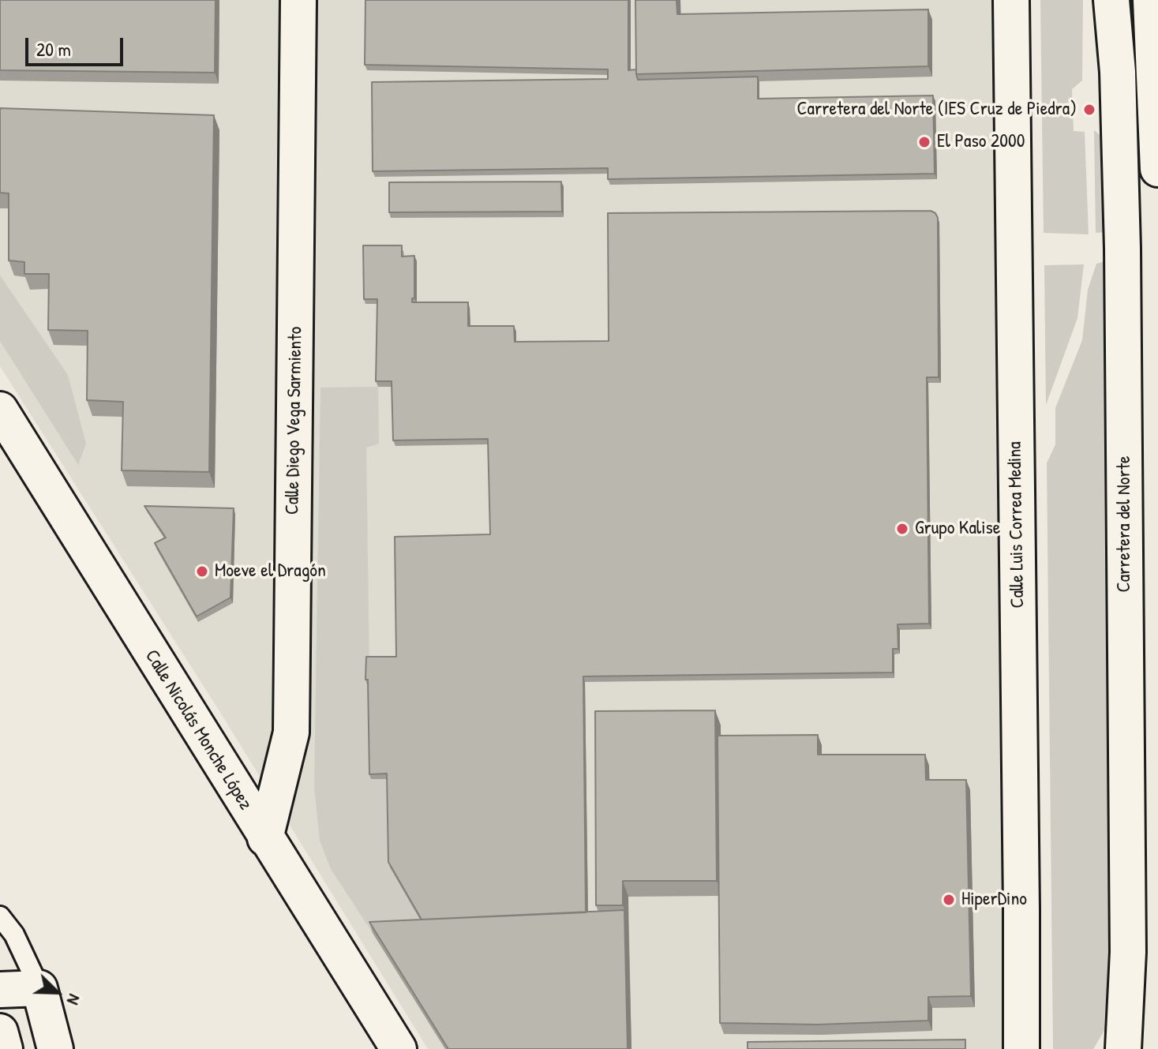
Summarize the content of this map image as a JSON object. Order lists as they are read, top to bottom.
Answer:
{
  "streets": {
    "street": [
      "Calle Diego Vega Sarmiento",
      "Carretera del Norte",
      "Calle Luis Correa Medina",
      "Calle Nicolás Monche López"
    ]
  },
  "crossings": [
    ["Calle Diego Vega Sarmiento", "Calle Nicolás Monche López"]
  ],
  "places": [
    "Carretera del Norte (IES Cruz de Piedra)",
    "El Paso 2000",
    "Grupo Kalise",
    "Moeve el Dragón",
    "HiperDino"
  ],
  "scale_bar": "20 m",
  "north": "bottom right"
}
